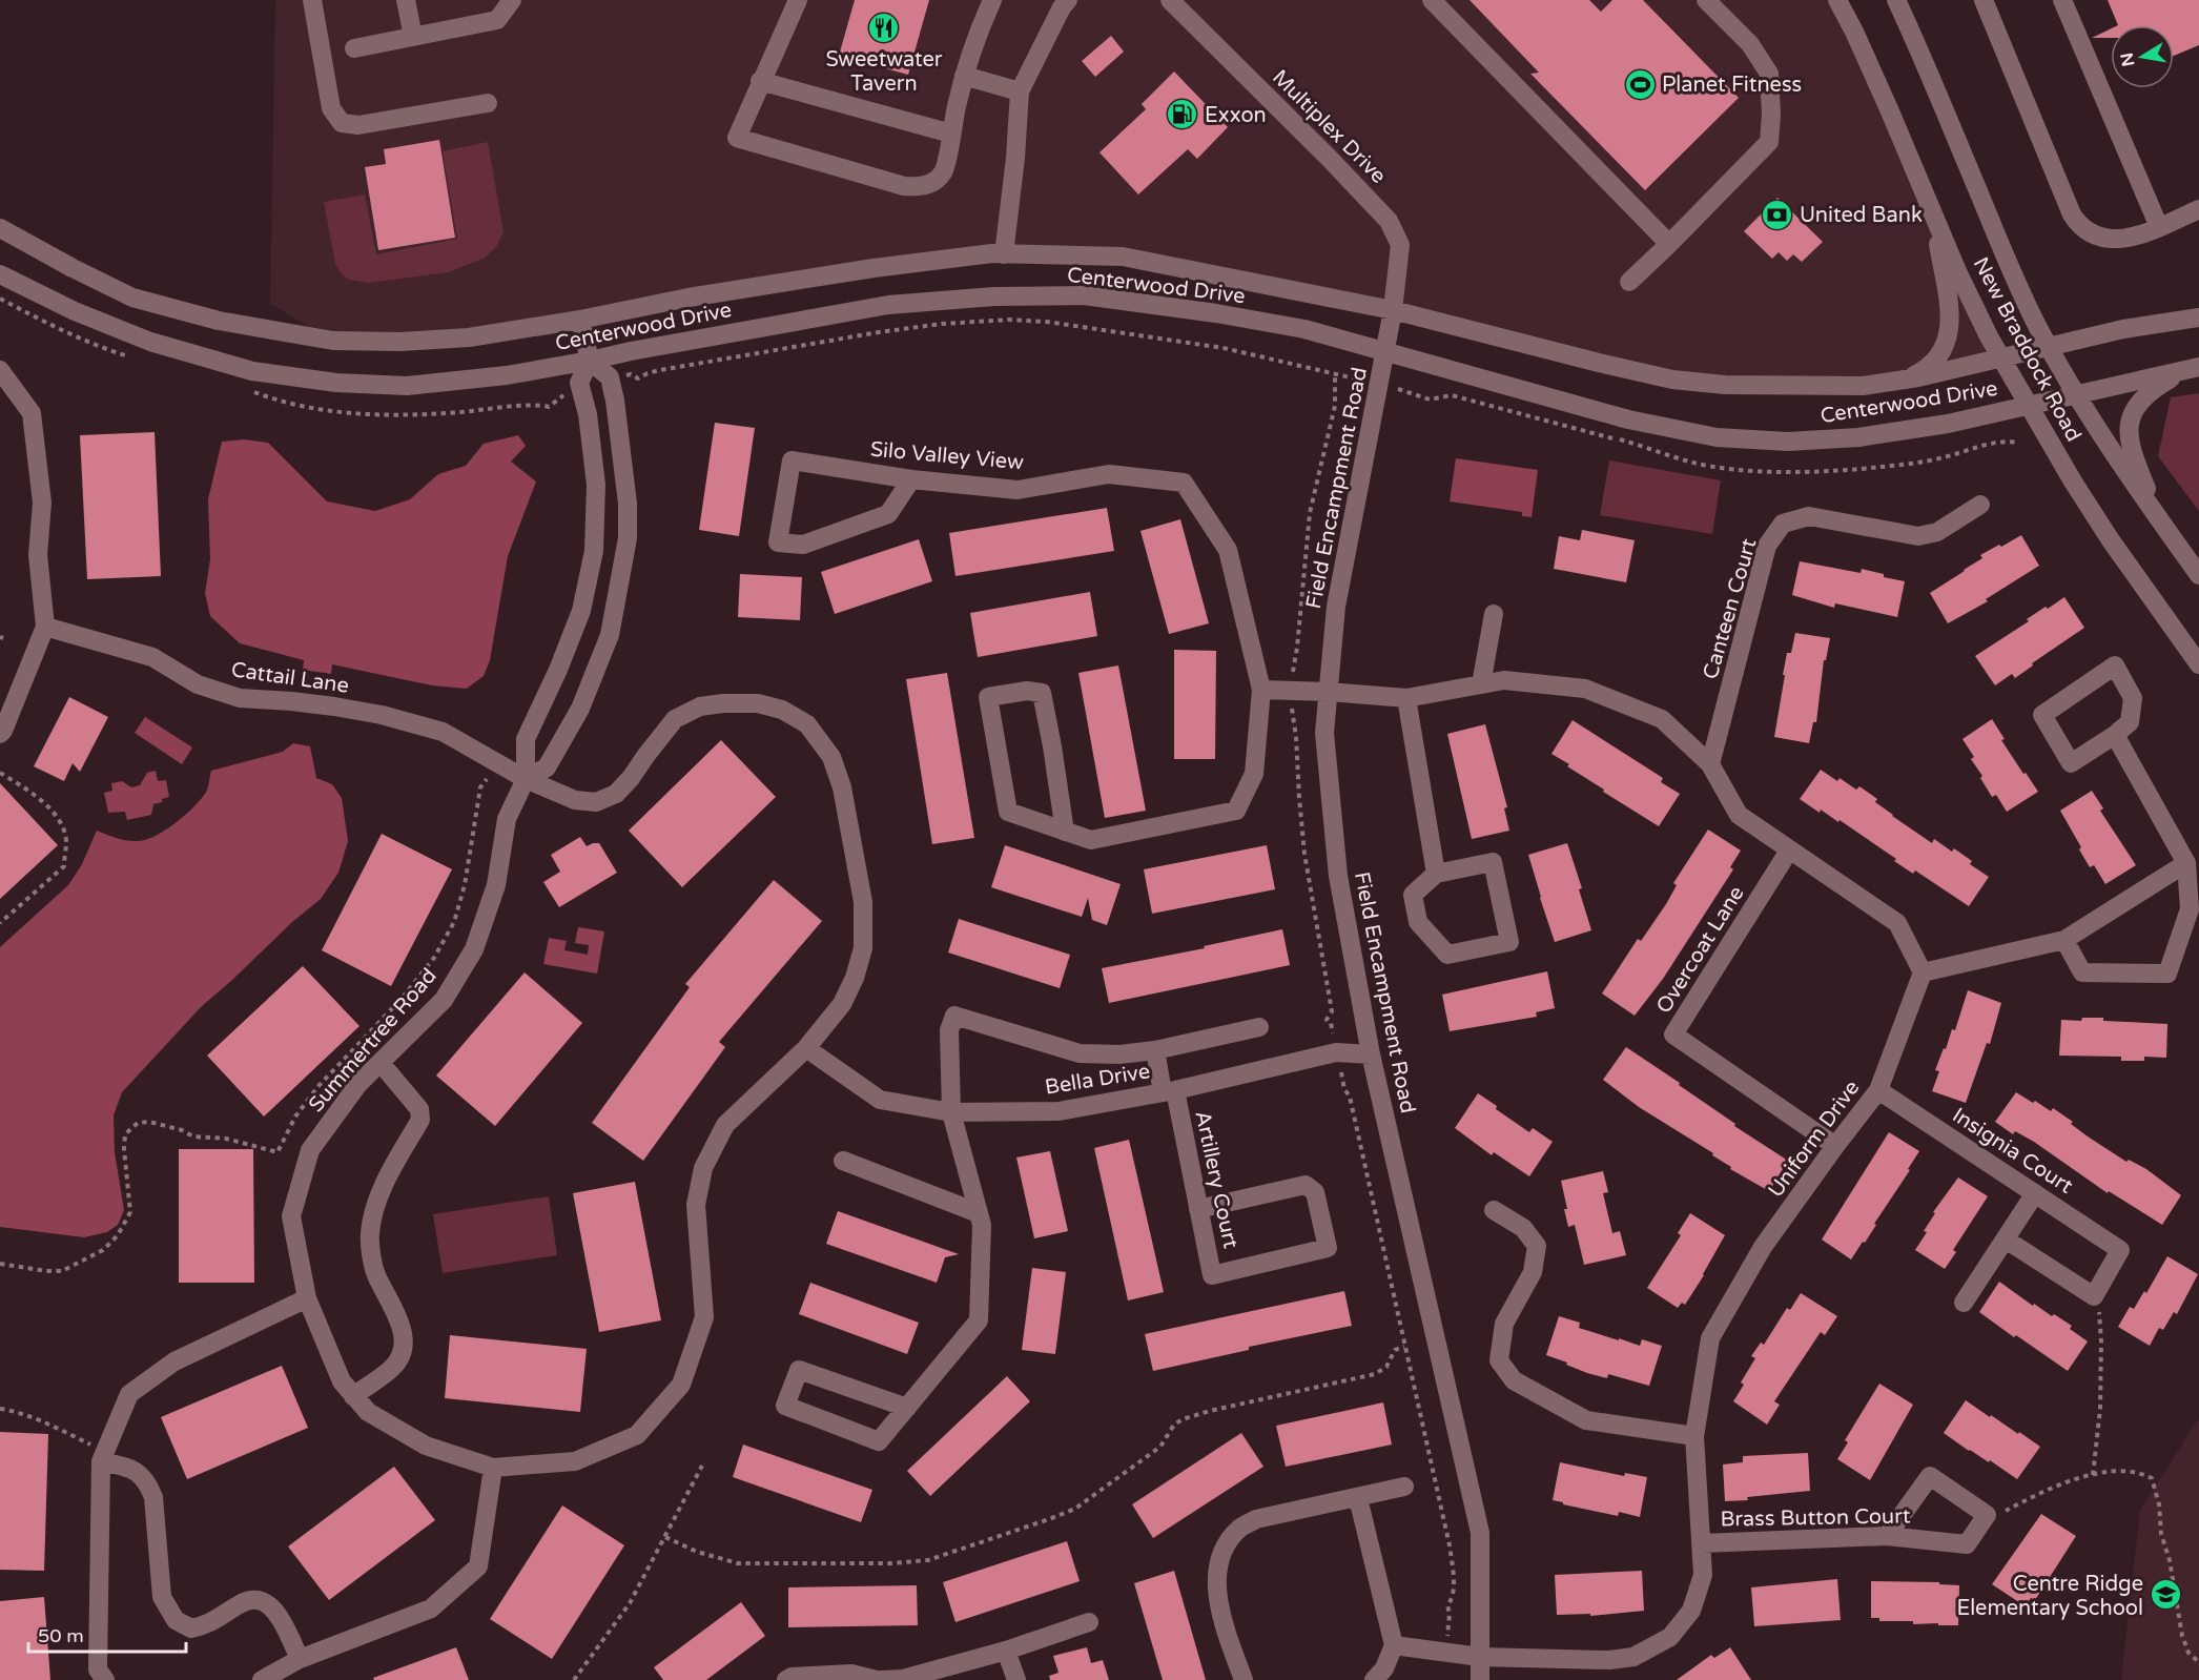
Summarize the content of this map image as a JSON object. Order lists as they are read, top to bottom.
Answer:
{
  "streets": {
    "street": [
      "Multiplex Drive",
      "Centerwood Drive",
      "New Braddock Road",
      "Silo Valley View",
      "Field Encampment Road",
      "Canteen Court",
      "Cattail Lane",
      "Overcoat Lane",
      "Summertree Road",
      "Bella Drive",
      "Uniform Drive",
      "Insignia Court",
      "Artillery Court",
      "Brass Button Court"
    ]
  },
  "crossings": [
    ["Multiplex Drive", "Centerwood Drive"],
    ["Multiplex Drive", "Field Encampment Road"],
    ["Centerwood Drive", "New Braddock Road"],
    ["Centerwood Drive", "Field Encampment Road"],
    ["Centerwood Drive", "Summertree Road"],
    ["Field Encampment Road", "Bella Drive"],
    ["Field Encampment Road", "Uniform Drive"],
    ["Cattail Lane", "Summertree Road"],
    ["Overcoat Lane", "Uniform Drive"],
    ["Summertree Road", "Bella Drive"],
    ["Bella Drive", "Artillery Court"],
    ["Uniform Drive", "Insignia Court"],
    ["Uniform Drive", "Brass Button Court"]
  ],
  "places": {
    "restaurant": ["Sweetwater Tavern"],
    "sports": ["Planet Fitness"],
    "fuel station": ["Exxon"],
    "bank": ["United Bank"],
    "school or university": ["Centre Ridge Elementary School"]
  },
  "scale_bar": "50 m",
  "north": "left"
}
